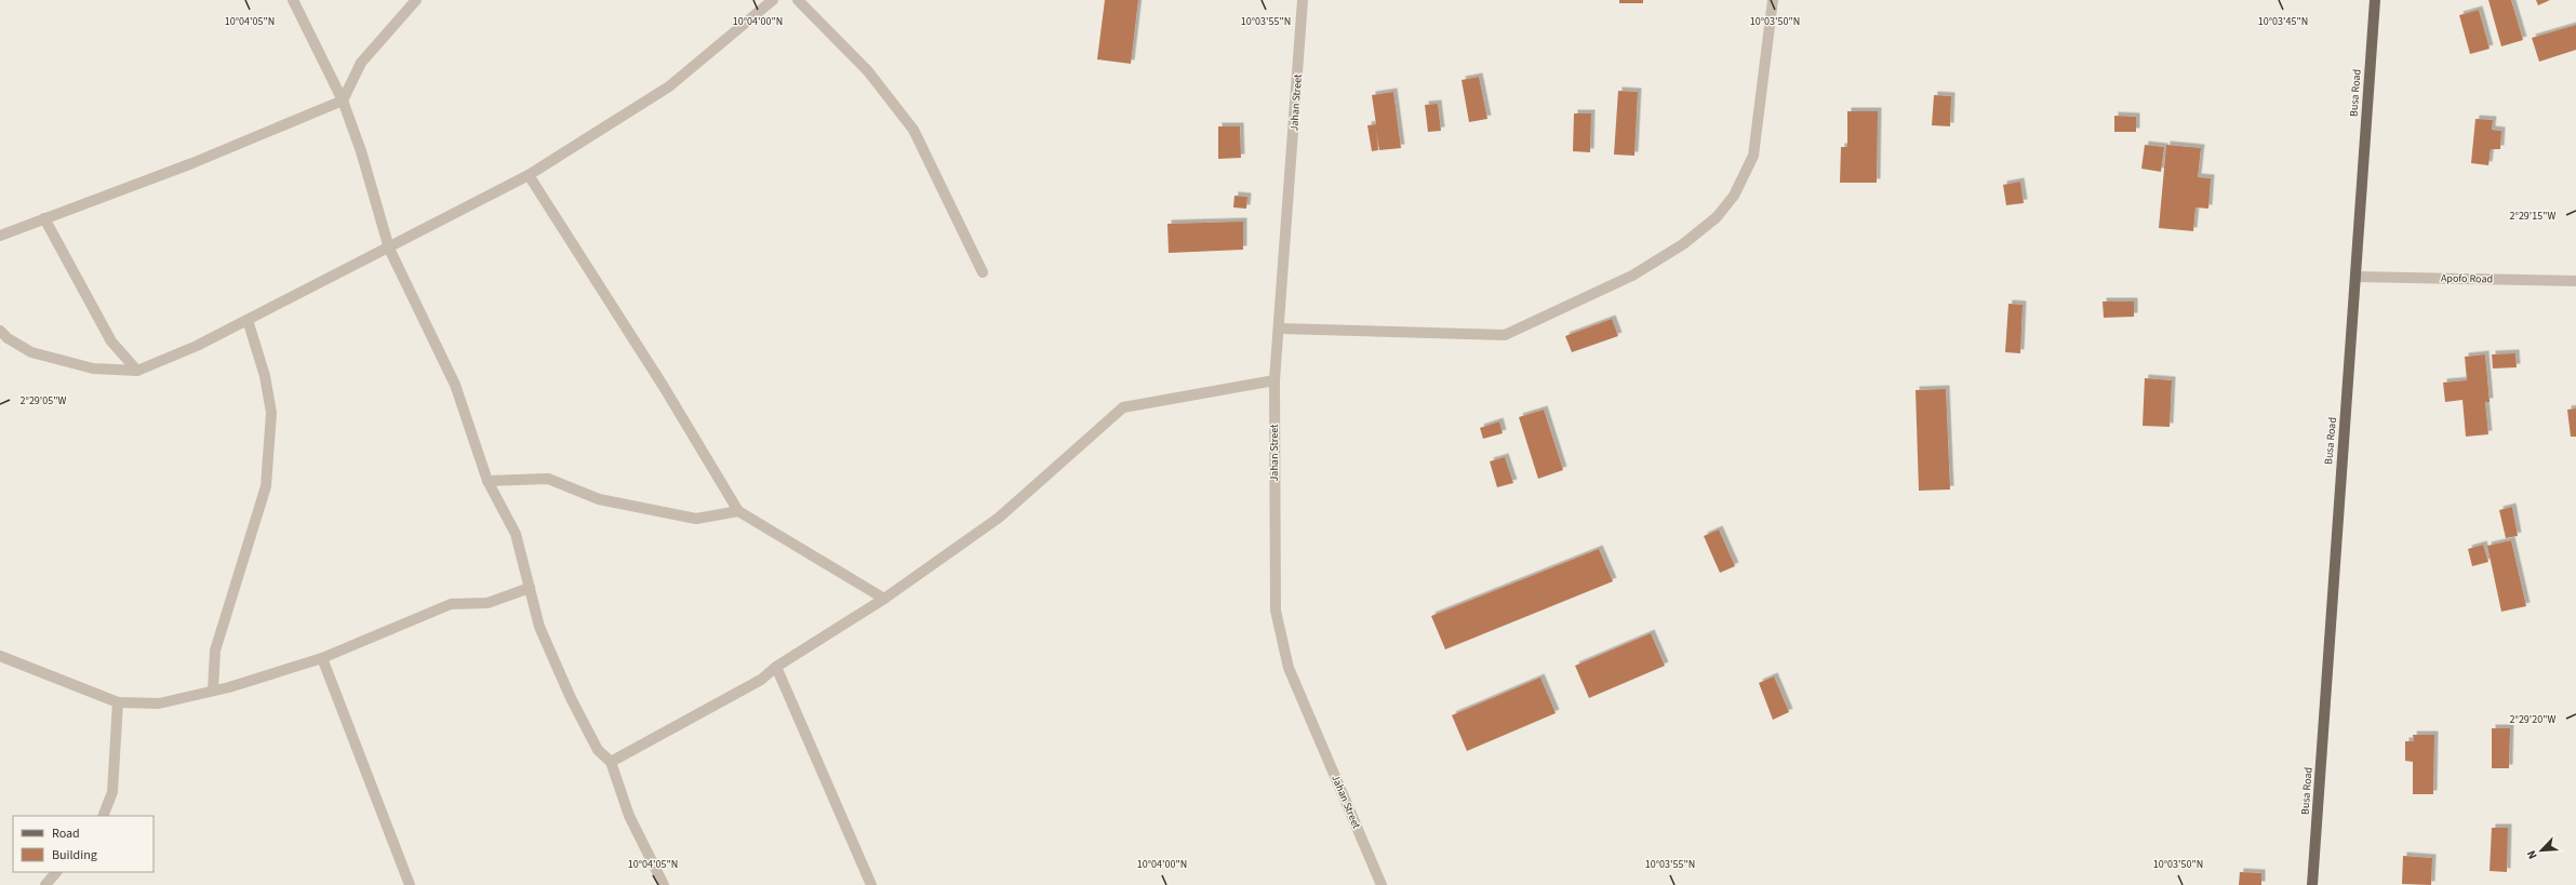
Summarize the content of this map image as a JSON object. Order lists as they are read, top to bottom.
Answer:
{
  "streets": {
    "main road": ["Busa Road"],
    "street": ["Jahan Street", "Apofo Road"]
  },
  "crossings": [
    ["Busa Road", "Apofo Road"]
  ],
  "legend": ["Road", "Building"],
  "north": "bottom left",
  "coordinates": [
    "10°04'05\"N",
    "10°04'00\"N",
    "10°03'55\"N",
    "10°03'50\"N",
    "10°03'45\"N",
    "2°29'15\"W",
    "2°29'05\"W",
    "2°29'20\"W"
  ]
}
